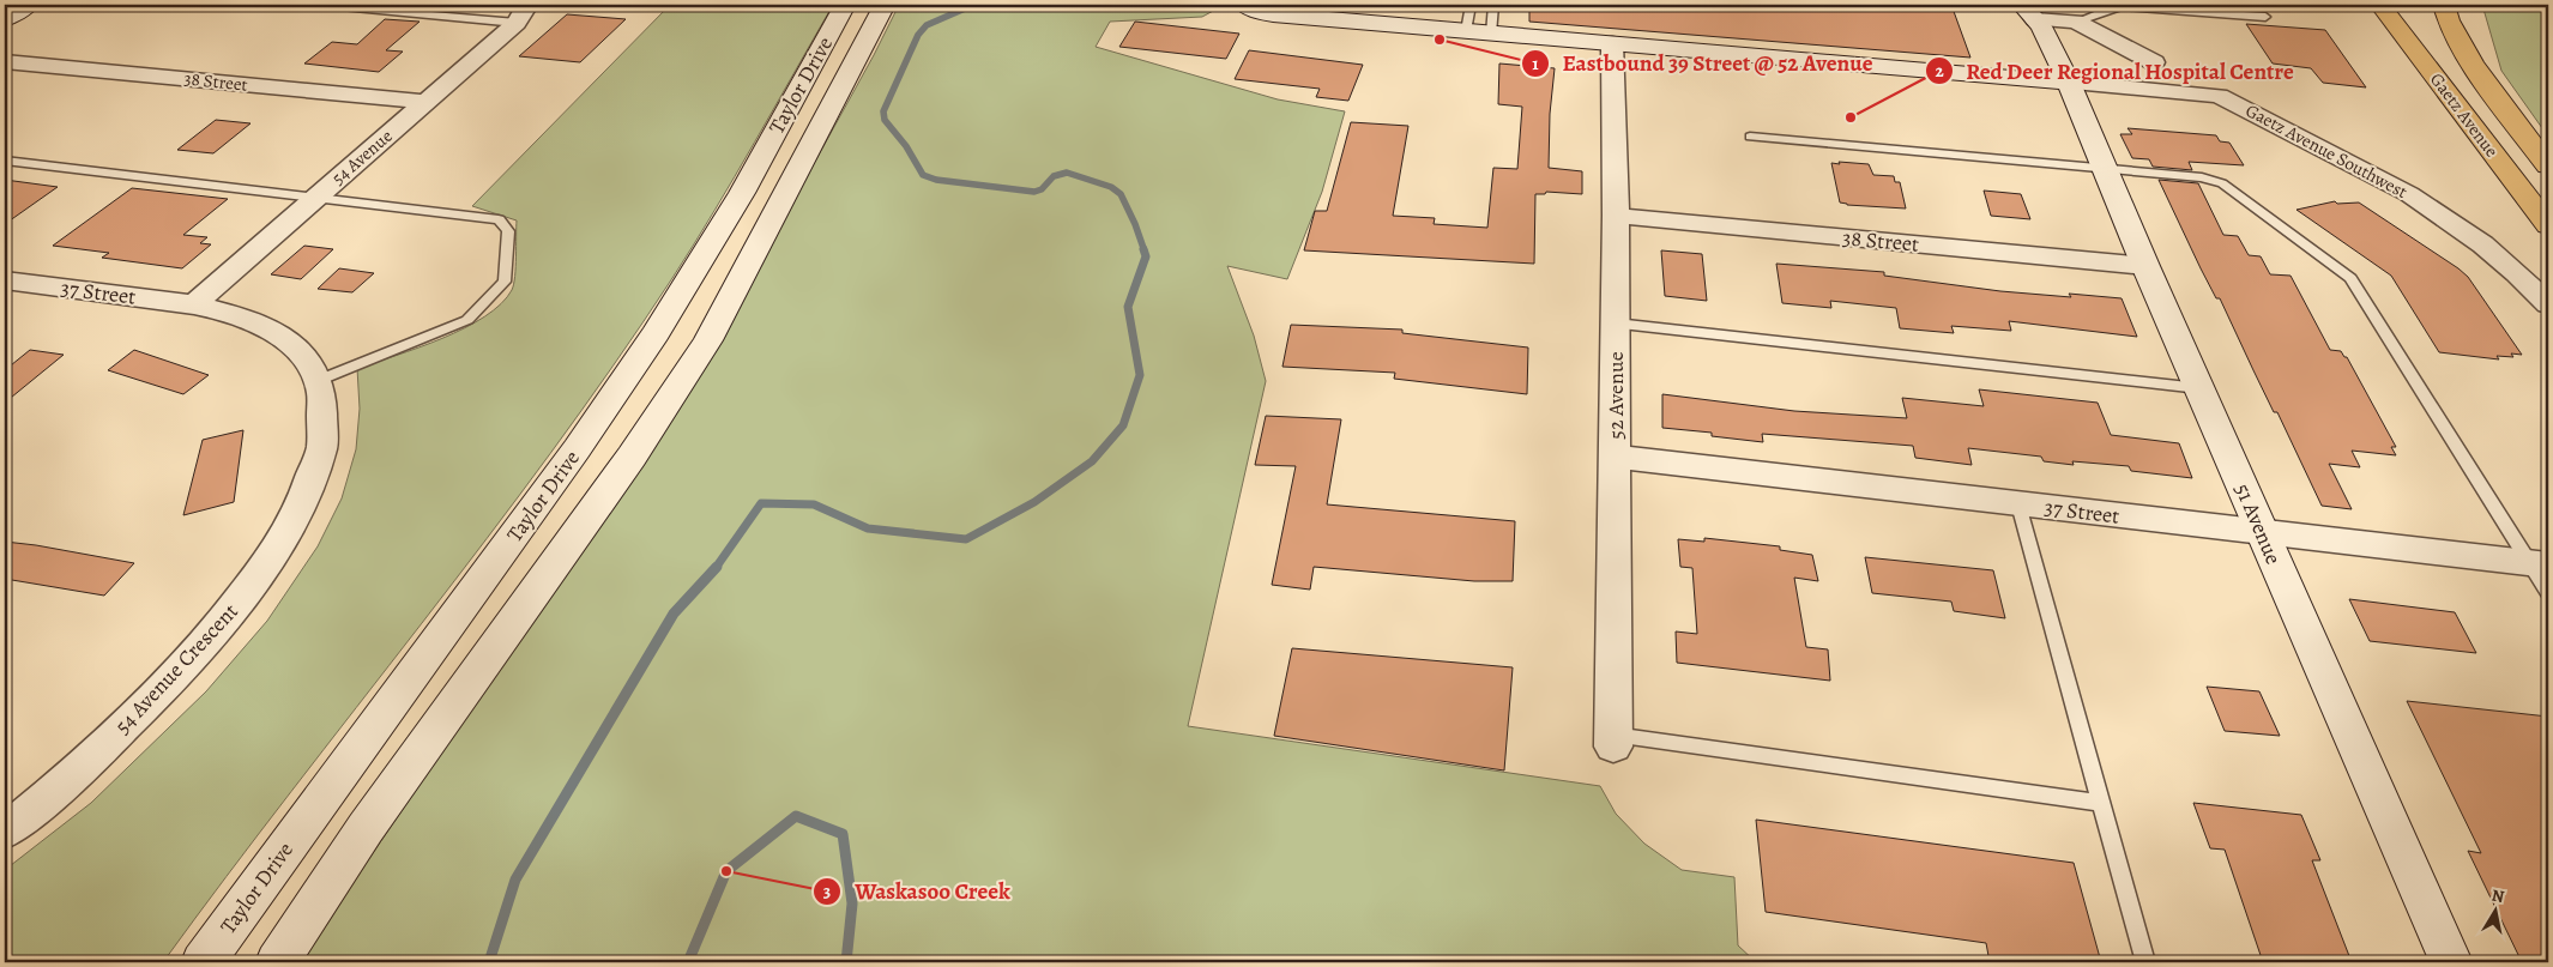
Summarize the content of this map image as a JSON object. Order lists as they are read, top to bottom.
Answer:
{
  "streets": {
    "main road": ["Taylor Drive", "Gaetz Avenue", "51 Avenue"],
    "street": [
      "38 Street",
      "Gaetz Avenue Southwest",
      "54 Avenue",
      "37 Street",
      "52 Avenue",
      "54 Avenue Crescent"
    ]
  },
  "crossings": [
    ["38 Street", "54 Avenue"],
    ["38 Street", "52 Avenue"],
    ["38 Street", "51 Avenue"],
    ["Gaetz Avenue Southwest", "51 Avenue"],
    ["54 Avenue", "37 Street"],
    ["54 Avenue", "54 Avenue Crescent"],
    ["37 Street", "52 Avenue"],
    ["37 Street", "51 Avenue"],
    ["37 Street", "54 Avenue Crescent"]
  ],
  "places": ["Eastbound 39 Street @ 52 Avenue", "Red Deer Regional Hospital Centre", "Waskasoo Creek"],
  "north": "top"
}
